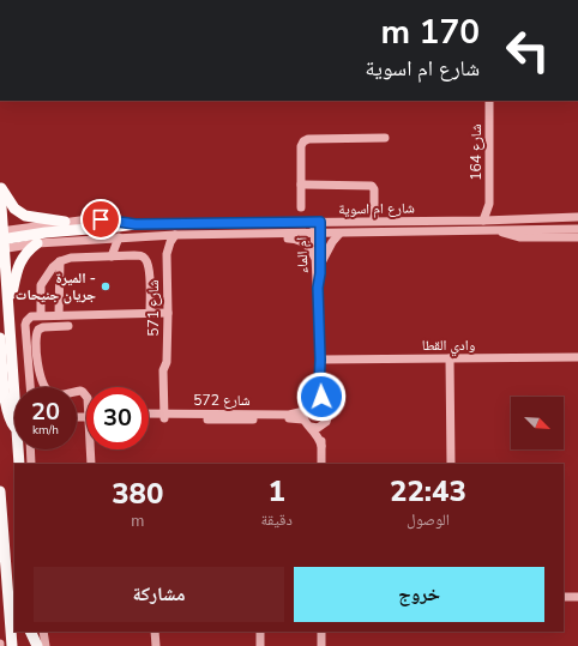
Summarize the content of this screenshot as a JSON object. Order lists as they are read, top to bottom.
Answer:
{
  "streets": {
    "street": [
      "شارع 164",
      "شارع ام اسوية",
      "ام الماء",
      "شارع 571",
      "وادي القطا",
      "شارع 572"
    ]
  },
  "crossings": [
    ["شارع 164", "شارع ام اسوية"],
    ["شارع ام اسوية", "ام الماء"],
    ["شارع ام اسوية", "شارع 571"],
    ["ام الماء", "وادي القطا"],
    ["ام الماء", "شارع 572"],
    ["شارع 571", "شارع 572"]
  ],
  "places": ["الميرة - جريان جنيحات"],
  "north": "bottom right",
  "page": {
    "turn": ["170 m", "شارع ام اسوية"],
    "speed": "20 km/h",
    "limit": "30",
    "eta": [
      "22:43",
      "الوصول",
      "1",
      "دقيقة",
      "380",
      "m"
    ],
    "buttons": ["خروج", "مشاركة"]
  }
}
